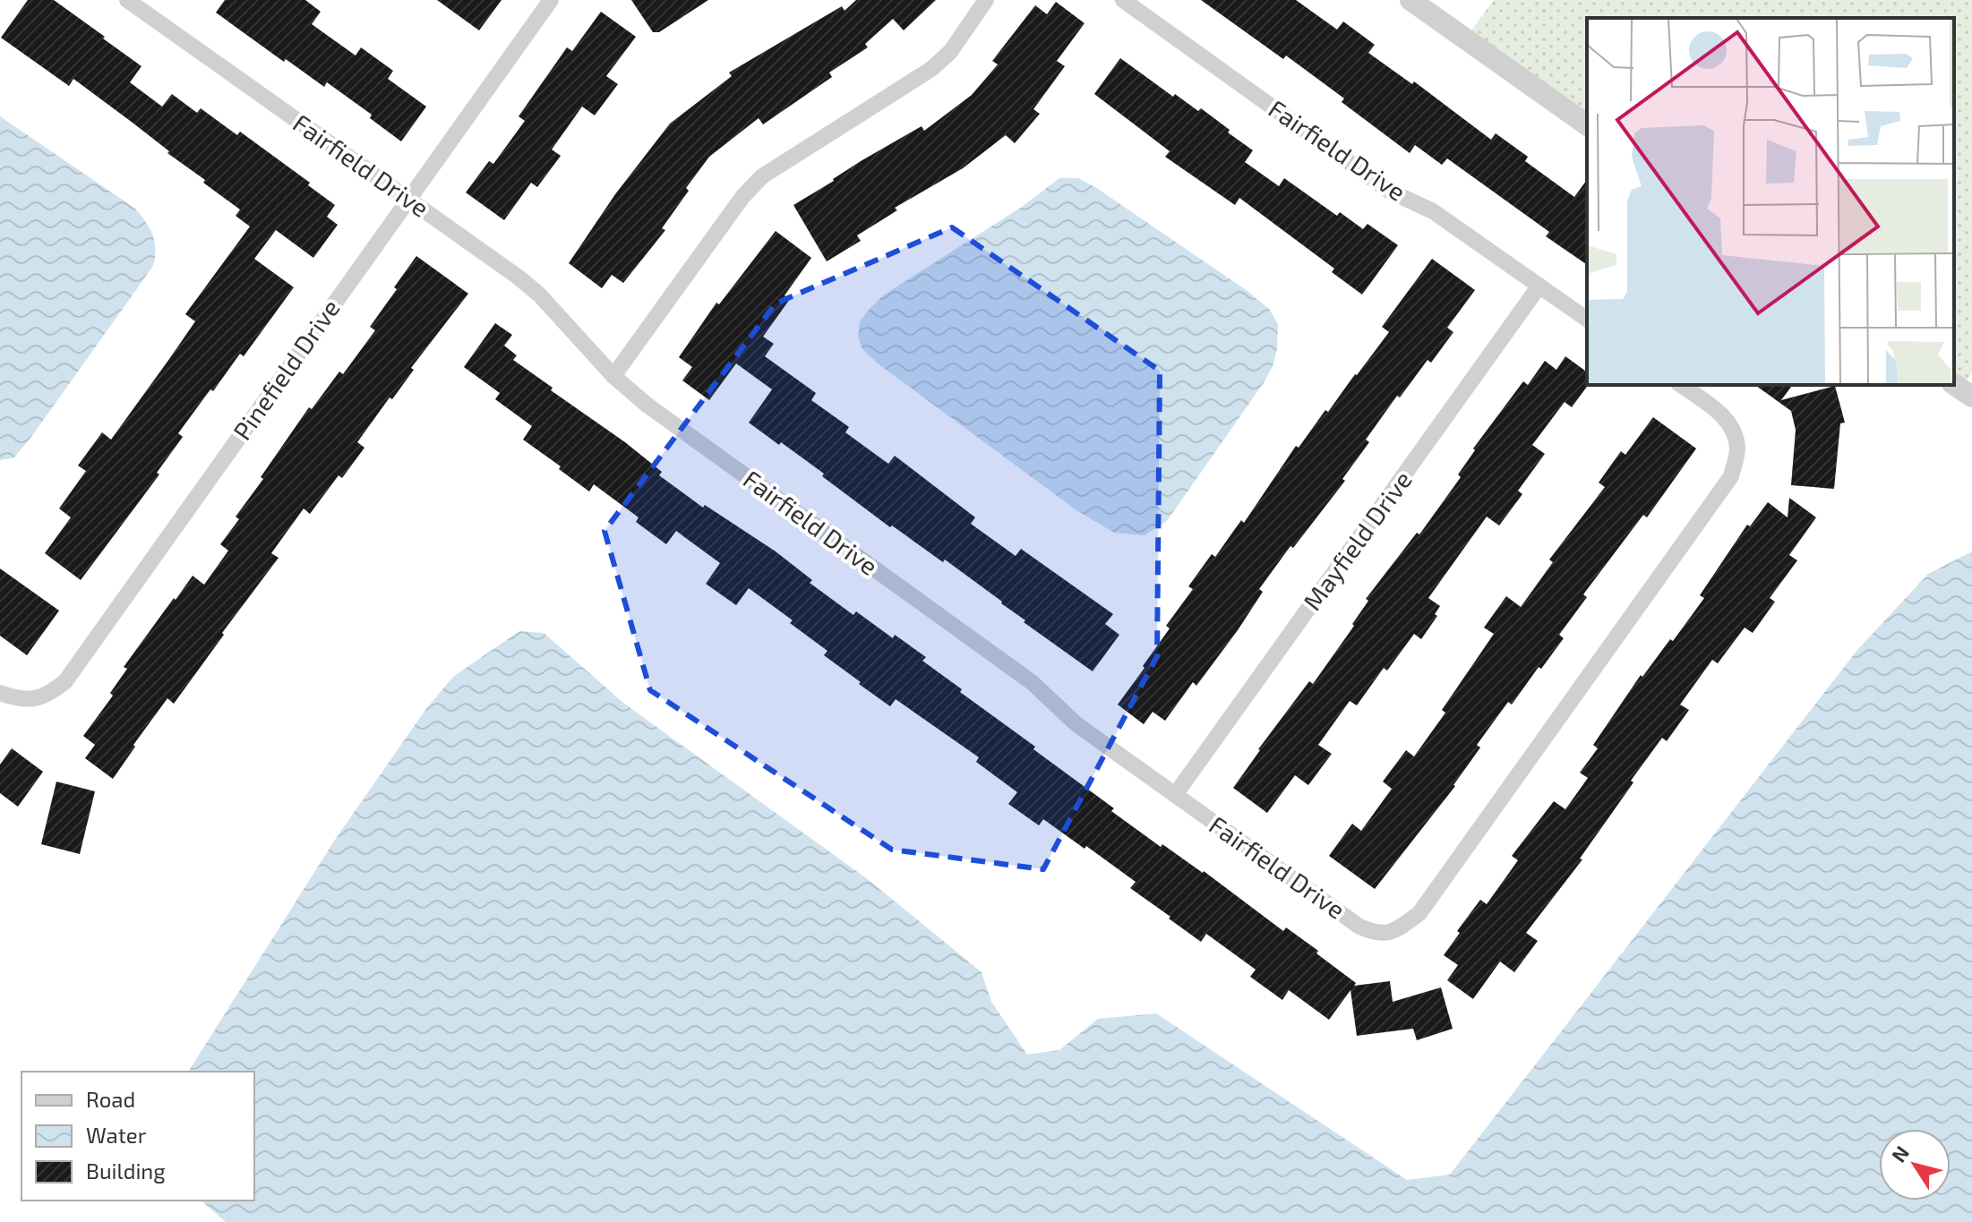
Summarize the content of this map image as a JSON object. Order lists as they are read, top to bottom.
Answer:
{
  "streets": {
    "street": ["Fairfield Drive", "Pinefield Drive", "Mayfield Drive"]
  },
  "crossings": [
    ["Fairfield Drive", "Pinefield Drive"],
    ["Fairfield Drive", "Mayfield Drive"]
  ],
  "legend": ["Road", "Water", "Building"],
  "north": "top left"
}
